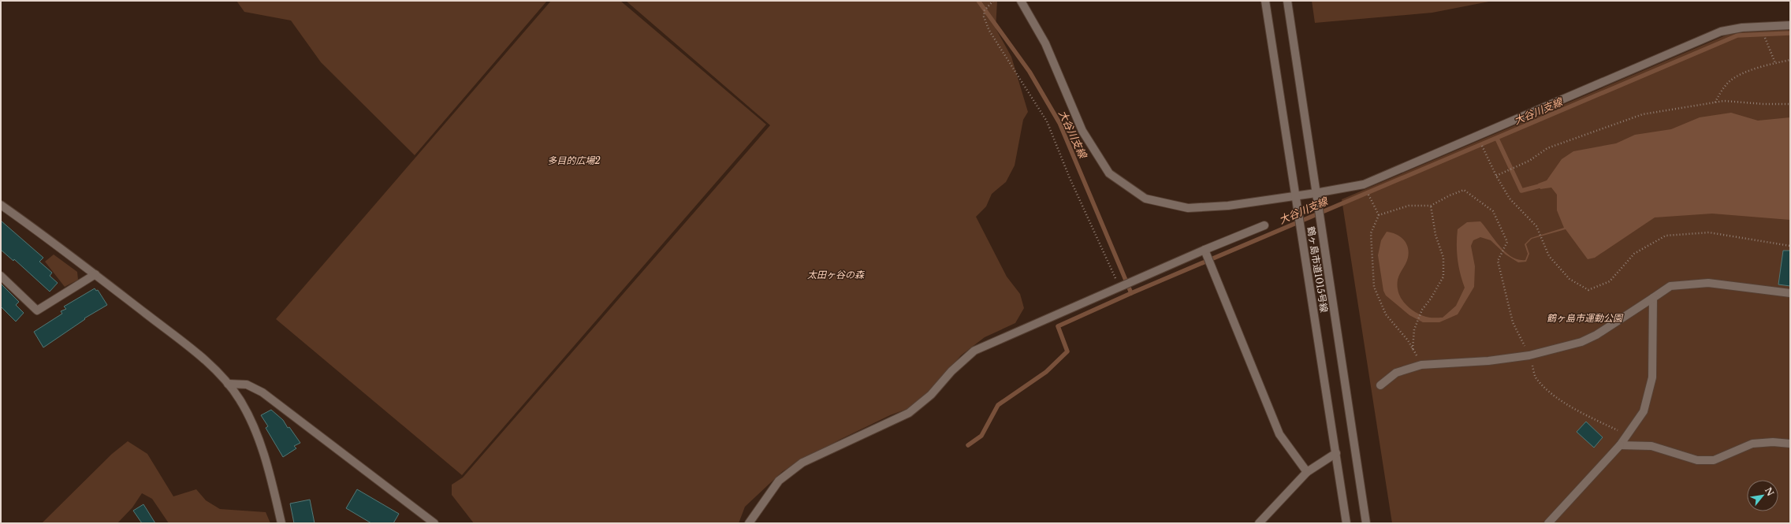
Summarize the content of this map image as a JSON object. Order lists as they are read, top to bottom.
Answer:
{
  "streets": {
    "street": ["鶴ヶ島市道1015号線"]
  },
  "water": ["大谷川支線"],
  "parks": ["多目的広場2", "太田ヶ谷の森", "鶴ヶ島市運動公園"],
  "north": "top right"
}
